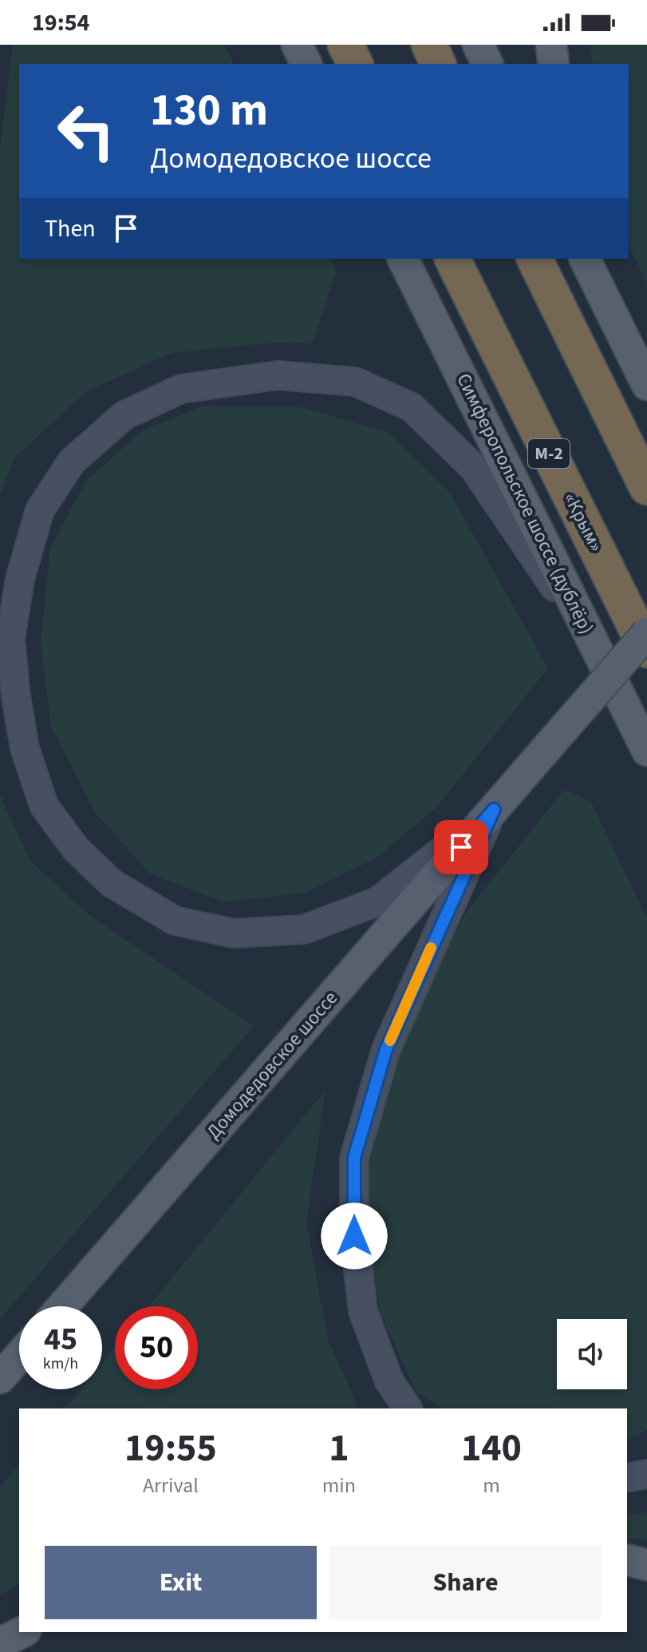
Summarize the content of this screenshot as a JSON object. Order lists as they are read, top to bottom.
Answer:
{
  "streets": {
    "highway": ["М-2", "«Крым»"],
    "main road": ["Симферопольское шоссе (дублёр)", "Домодедовское шоссе"]
  },
  "page": {
    "status": "19:54",
    "turn": ["130 m", "Домодедовское шоссе"],
    "then": "Then",
    "speed": "45 km/h",
    "limit": "50",
    "eta": [
      "19:55",
      "Arrival",
      "1",
      "min",
      "140",
      "m"
    ],
    "buttons": ["Exit", "Share"]
  }
}
